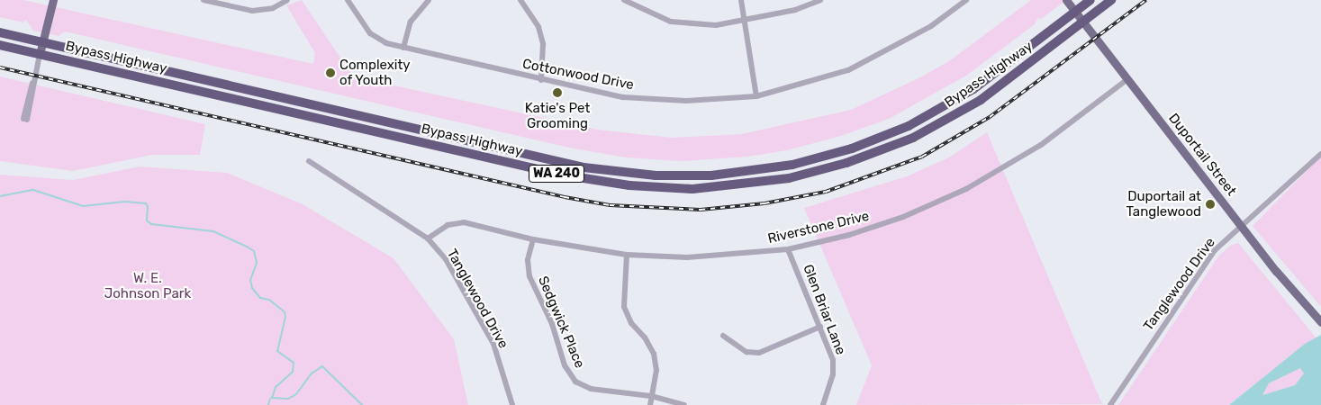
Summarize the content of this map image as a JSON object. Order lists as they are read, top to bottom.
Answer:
{
  "streets": {
    "highway": ["Bypass Highway", "WA 240"],
    "main road": ["Duportail Street"],
    "street": [
      "Cottonwood Drive",
      "Riverstone Drive",
      "Tanglewood Drive",
      "Glen Briar Lane",
      "Sedgwick Place"
    ]
  },
  "crossings": [
    ["Bypass Highway", "Duportail Street"],
    ["Duportail Street", "Riverstone Drive"],
    ["Duportail Street", "Tanglewood Drive"],
    ["Riverstone Drive", "Tanglewood Drive"],
    ["Riverstone Drive", "Glen Briar Lane"],
    ["Riverstone Drive", "Sedgwick Place"]
  ],
  "parks": ["W. E. Johnson Park"],
  "places": ["Complexity of Youth", "Katie's Pet Grooming", "Duportail at Tanglewood"]
}
